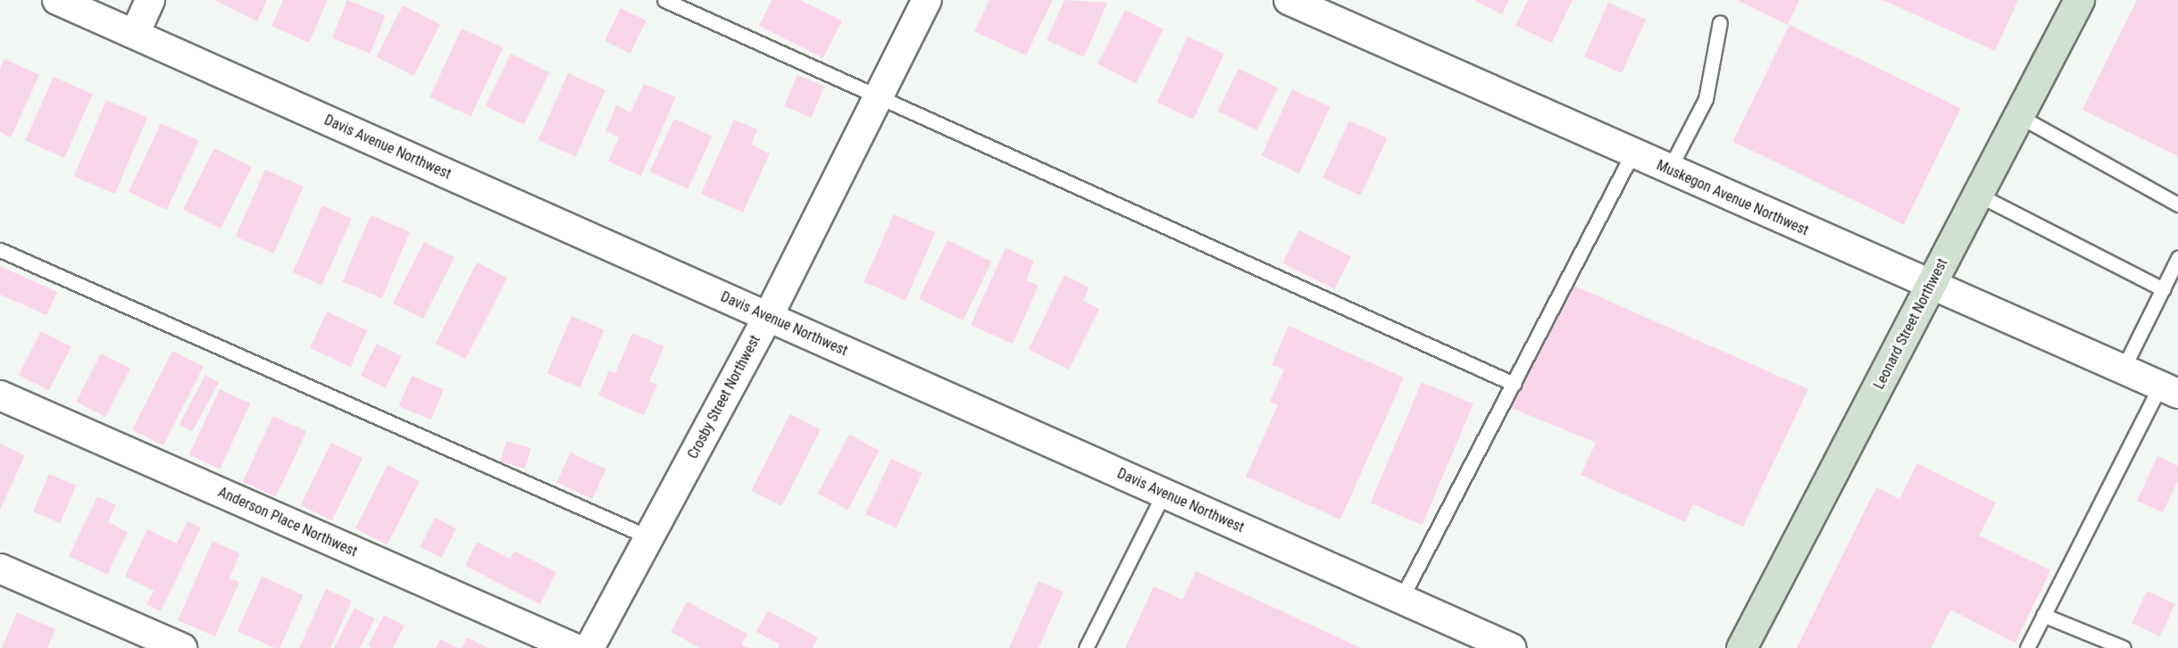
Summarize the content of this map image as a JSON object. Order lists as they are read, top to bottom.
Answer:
{
  "streets": {
    "main road": ["Leonard Street Northwest"],
    "street": [
      "Davis Avenue Northwest",
      "Muskegon Avenue Northwest",
      "Crosby Street Northwest",
      "Anderson Place Northwest"
    ]
  },
  "crossings": [
    ["Davis Avenue Northwest", "Crosby Street Northwest"],
    ["Muskegon Avenue Northwest", "Leonard Street Northwest"]
  ]
}
